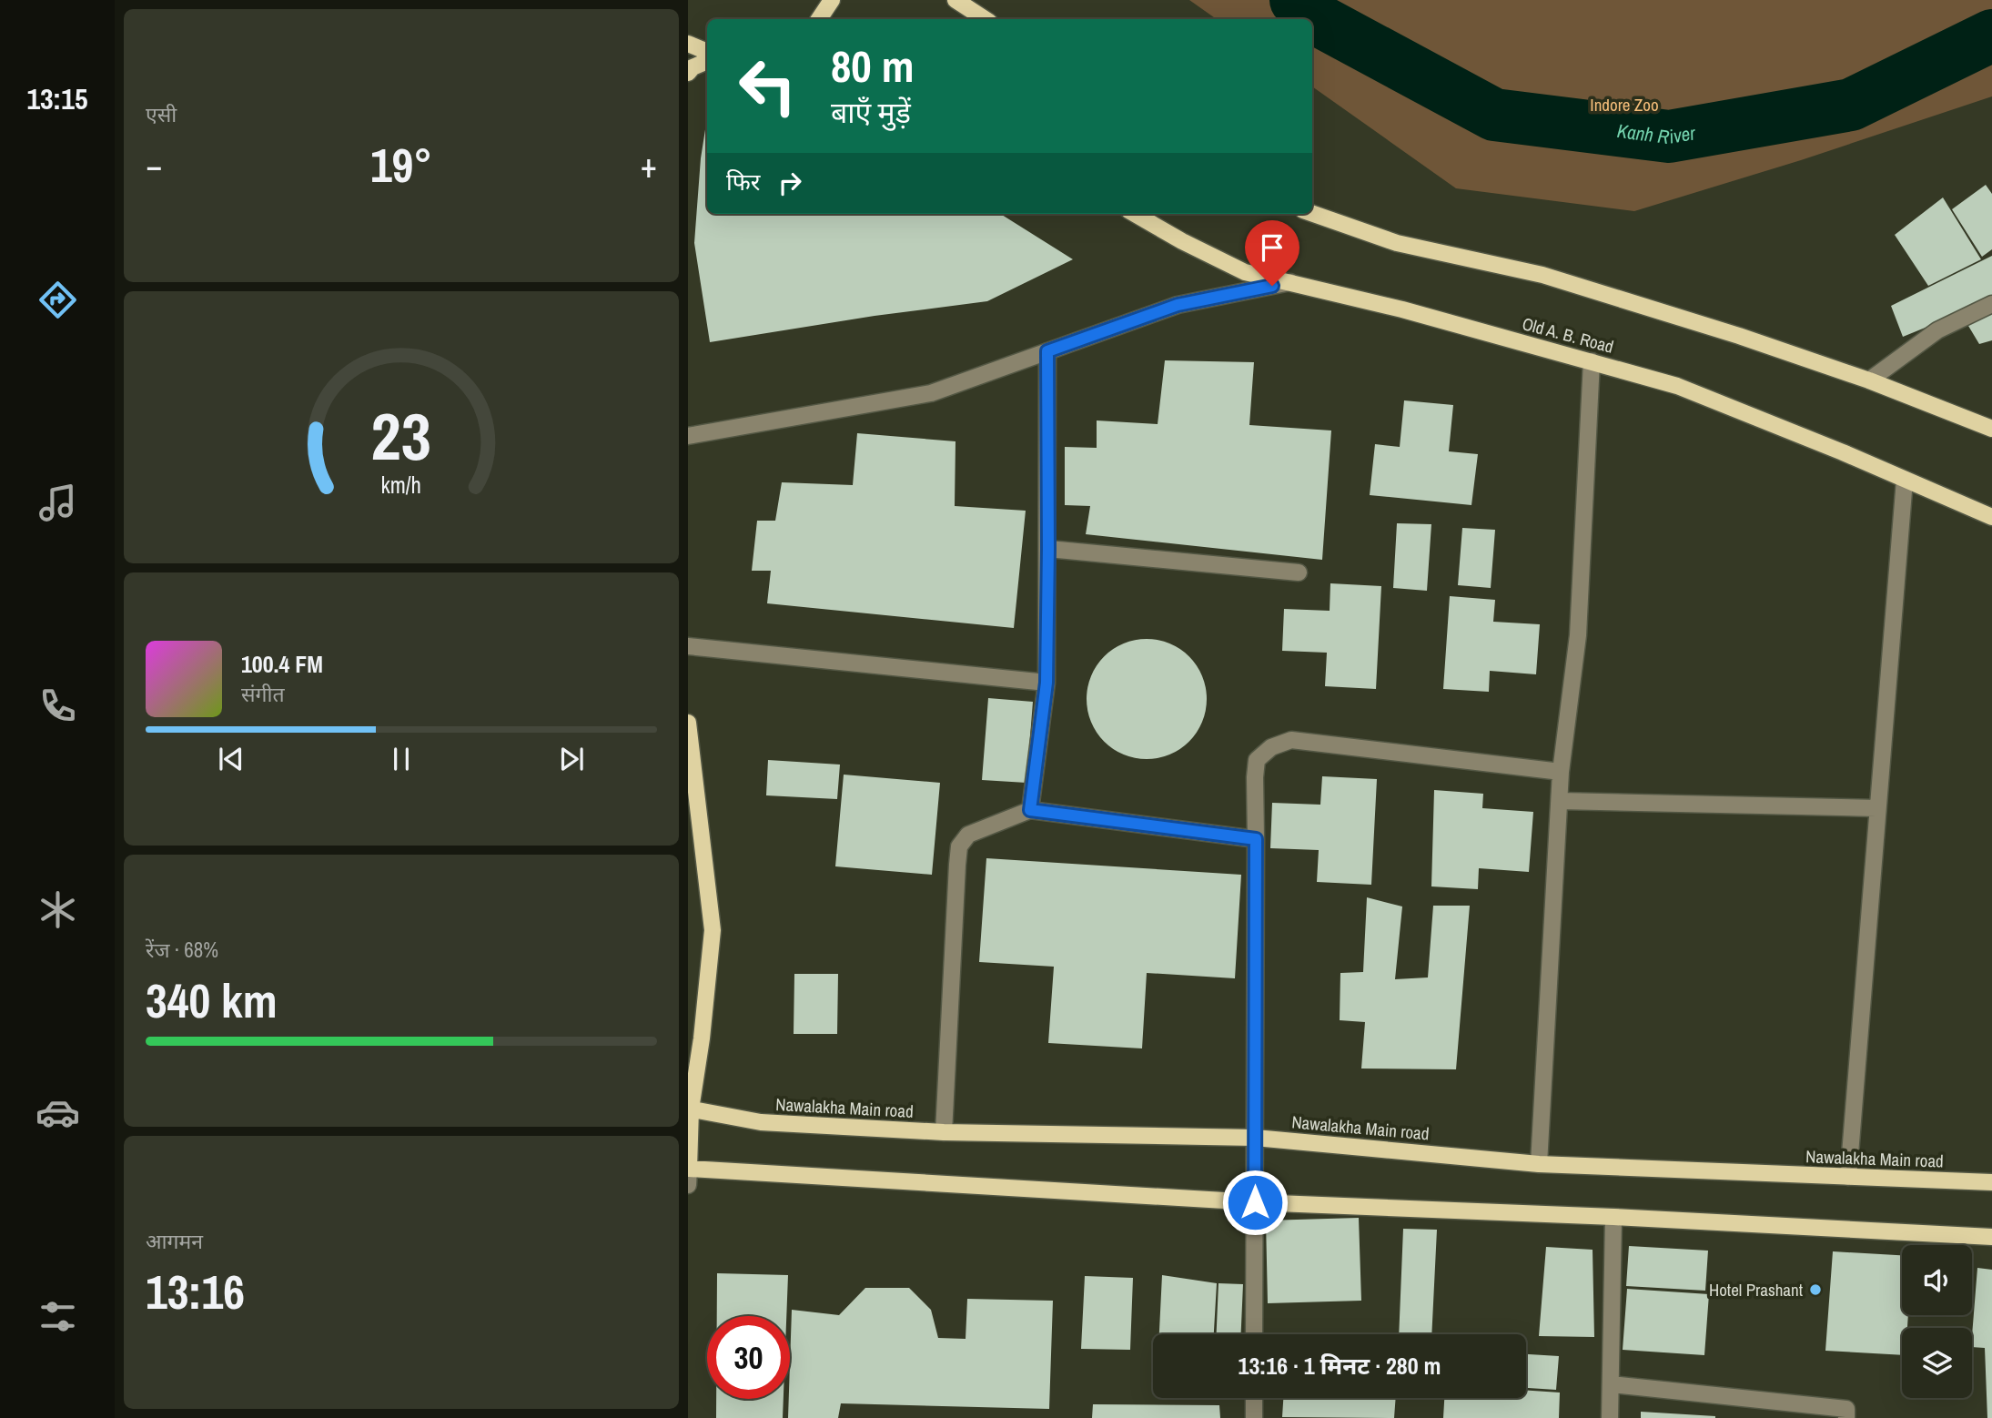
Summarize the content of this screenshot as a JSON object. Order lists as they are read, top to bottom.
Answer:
{
  "streets": {
    "main road": ["Old A. B. Road", "Nawalakha Main road"]
  },
  "water": ["Kanh River"],
  "parks": ["Indore Zoo"],
  "places": ["Hotel Prashant"],
  "page": {
    "tabs": "13:15",
    "tile": [
      "एसी",
      ["रेंज · 68%", "340 km"],
      ["आगमन", "13:16"]
    ],
    "turn": ["80 m", "बाएँ मुड़ें"],
    "heat": ["−", "19°", "+"],
    "then": "फिर",
    "song": ["100.4 FM", "संगीत"],
    "limit": "30",
    "trip": "13:16 · 1 मिनट · 280 m",
    "gauge": ["23", "km/h"]
  }
}
